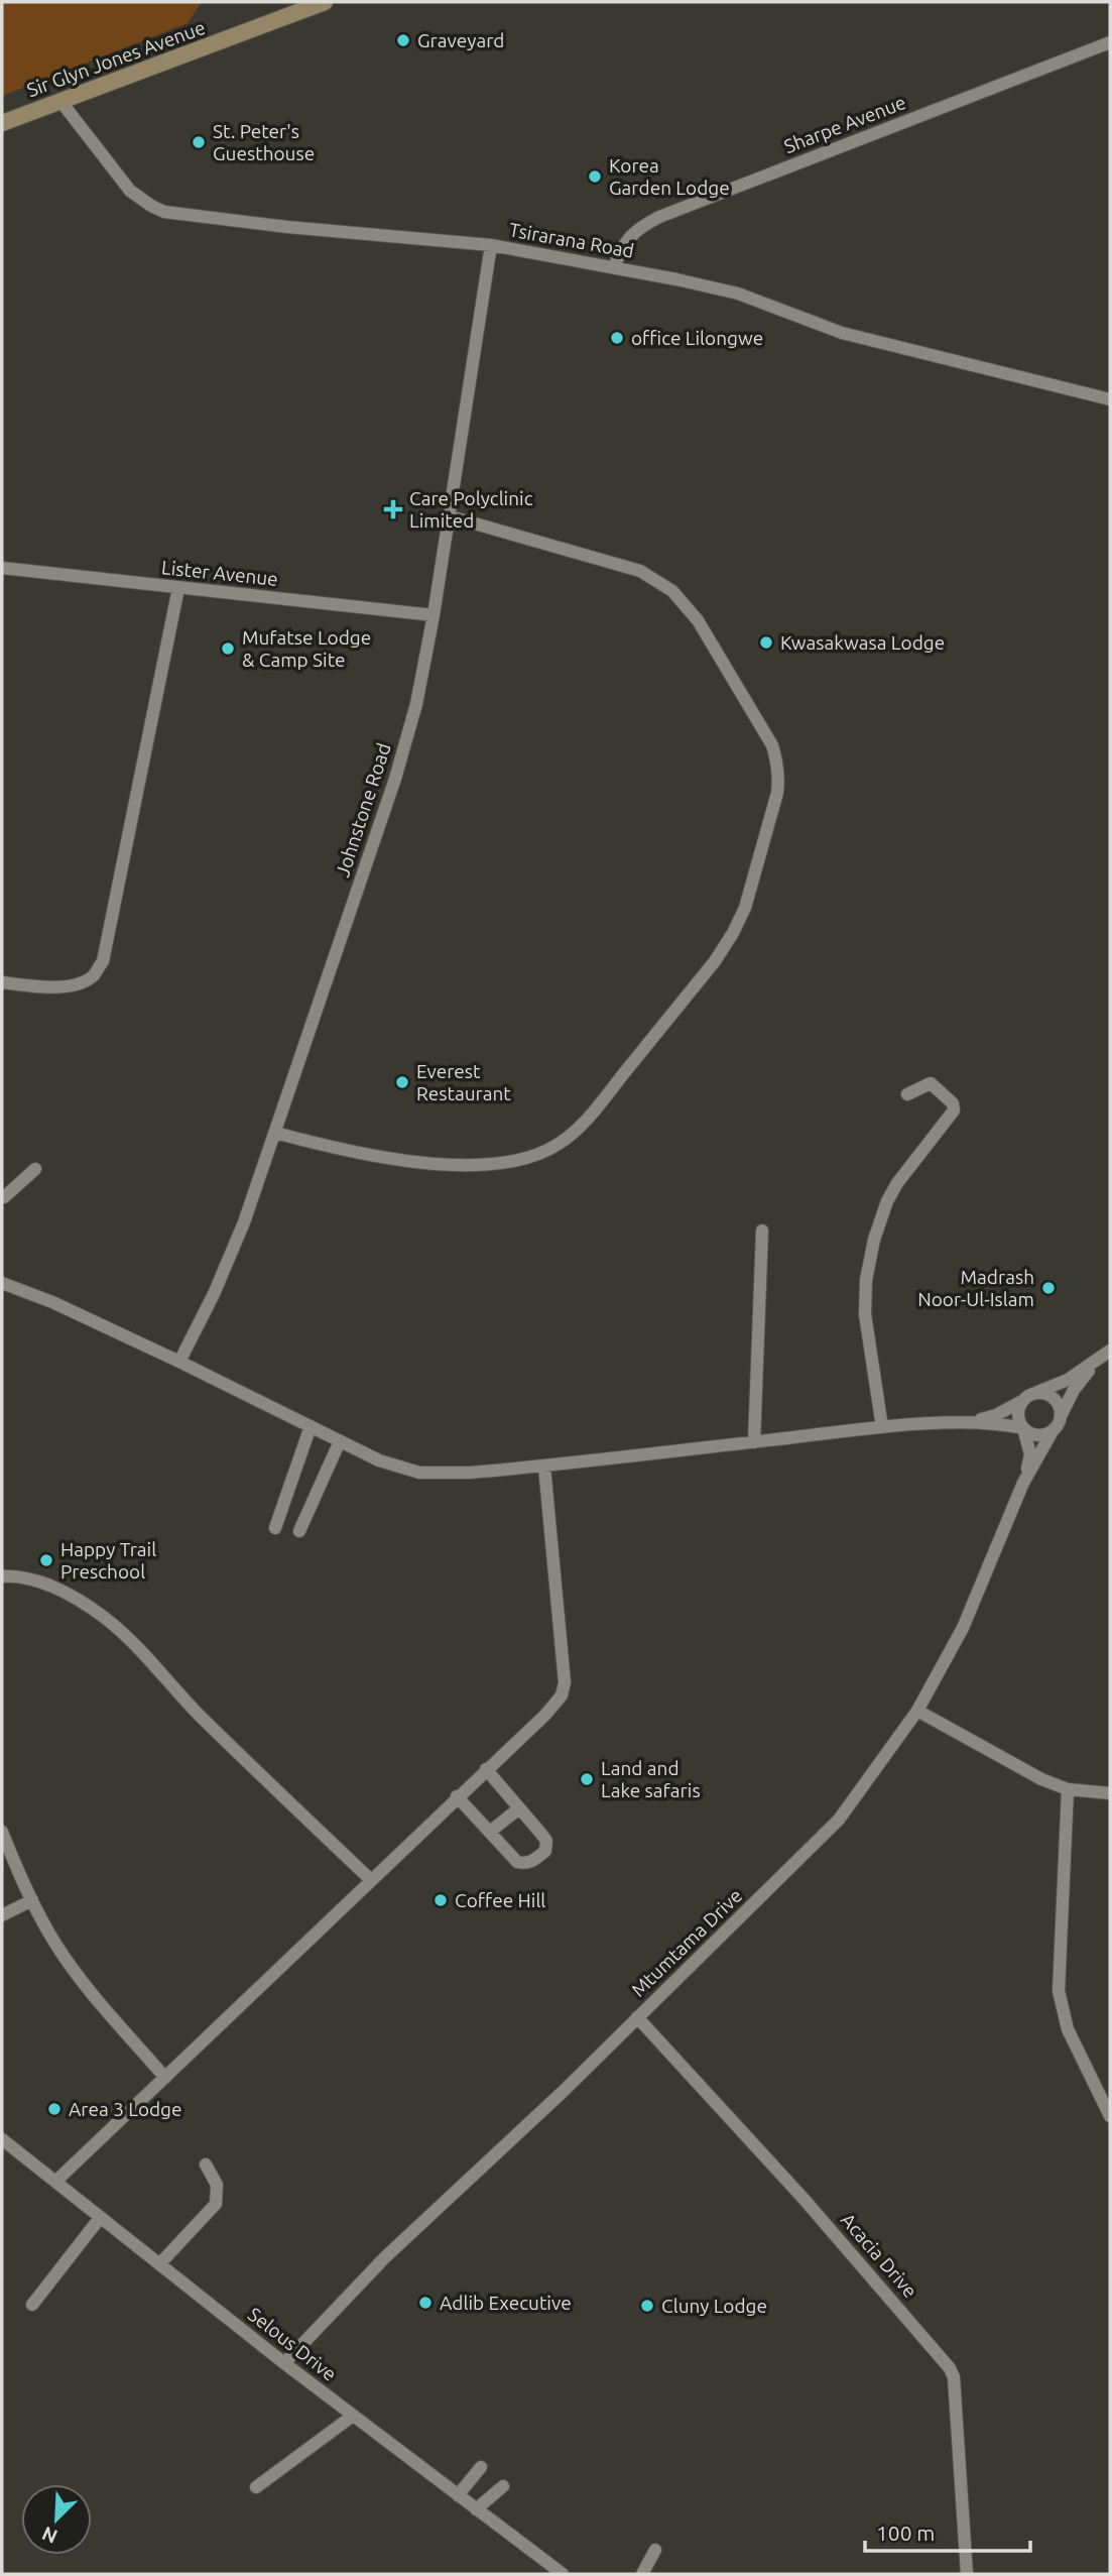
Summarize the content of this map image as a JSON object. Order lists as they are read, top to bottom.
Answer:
{
  "streets": {
    "main road": ["Sir Glyn Jones Avenue"],
    "street": [
      "Sharpe Avenue",
      "Tsirarana Road",
      "Lister Avenue",
      "Johnstone Road",
      "Mtumtama Drive",
      "Acacia Drive",
      "Selous Drive"
    ]
  },
  "crossings": [
    ["Sir Glyn Jones Avenue", "Tsirarana Road"],
    ["Sharpe Avenue", "Tsirarana Road"],
    ["Tsirarana Road", "Johnstone Road"],
    ["Lister Avenue", "Johnstone Road"],
    ["Mtumtama Drive", "Acacia Drive"],
    ["Mtumtama Drive", "Selous Drive"]
  ],
  "places": {
    "other": [
      "Graveyard",
      "St. Peter's Guesthouse",
      "Korea Garden Lodge",
      "office Lilongwe",
      "Kwasakwasa Lodge",
      "Mufatse Lodge & Camp Site",
      "Everest Restaurant",
      "Madrash Noor-Ul-Islam",
      "Happy Trail Preschool",
      "Land and Lake safaris",
      "Coffee Hill",
      "Area 3 Lodge",
      "Adlib Executive",
      "Cluny Lodge"
    ],
    "health": ["Care Polyclinic Limited"]
  },
  "scale_bar": "100 m",
  "north": "bottom left"
}
